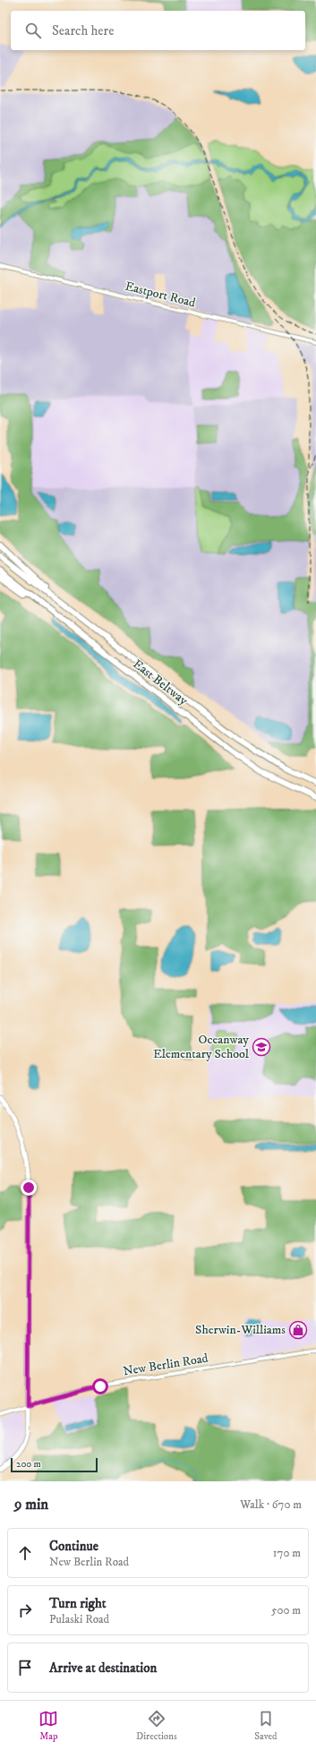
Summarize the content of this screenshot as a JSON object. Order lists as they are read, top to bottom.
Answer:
{
  "streets": {
    "highway": ["East Beltway"],
    "street": ["Eastport Road", "New Berlin Road"]
  },
  "places": {
    "school or university": ["Oceanway Elementary School"],
    "shop": ["Sherwin-Williams"]
  },
  "scale_bar": "200 m",
  "page": {
    "search": "Search here",
    "scale": "200 m",
    "heading": ["9 min", "Walk · 670 m"],
    "list": [
      ["Continue", "New Berlin Road", "170 m"],
      ["Turn right", "Pulaski Road", "500 m"],
      "Arrive at destination"
    ],
    "nav": ["Map", "Directions", "Saved"]
  }
}
